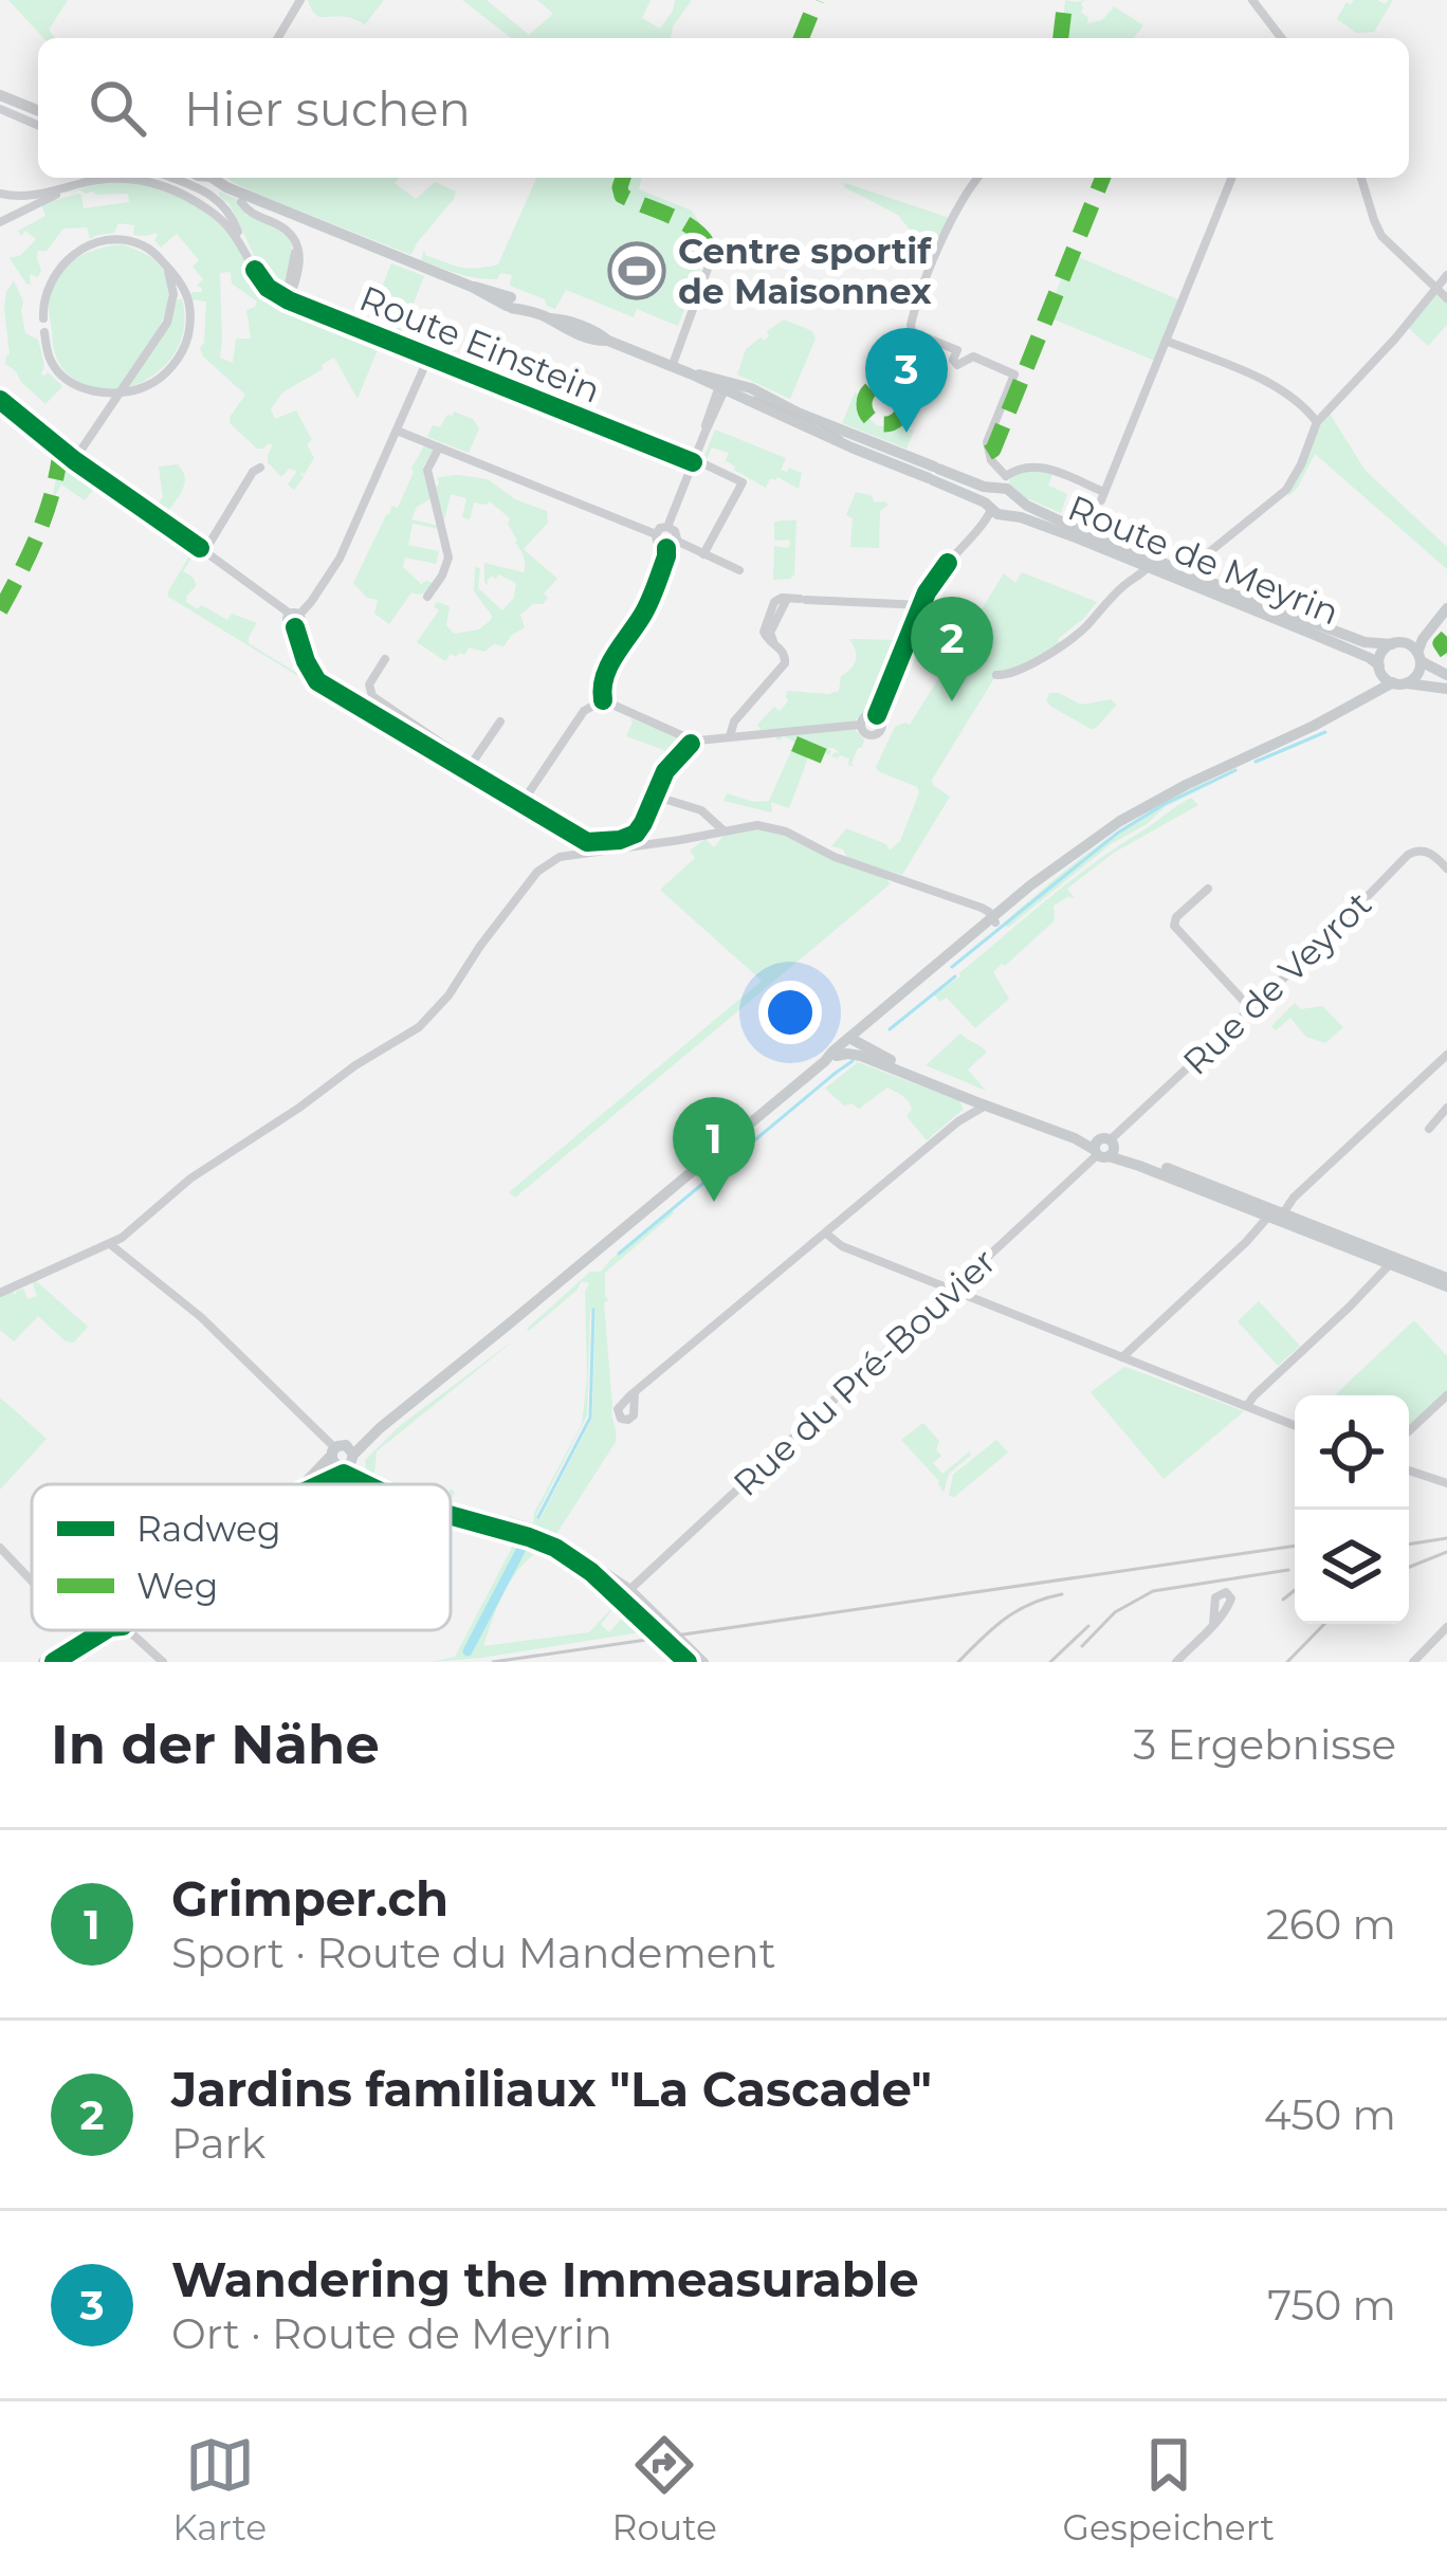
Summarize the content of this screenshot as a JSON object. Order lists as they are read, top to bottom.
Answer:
{
  "streets": {
    "main road": ["Route de Meyrin"],
    "street": ["Route Einstein", "Rue de Veyrot", "Rue du Pré-Bouvier"]
  },
  "crossings": [
    ["Rue de Veyrot", "Rue du Pré-Bouvier"]
  ],
  "places": {
    "sports": ["Centre sportif de Maisonnex"]
  },
  "legend": ["Radweg", "Weg"],
  "page": {
    "search": "Hier suchen",
    "pins": ["3", "2", "1"],
    "heading": ["In der Nähe", "3 Ergebnisse"],
    "list": [
      {
        "mark": "1",
        "name": "Grimper.ch",
        "note": "Sport · Route du Mandement",
        "value": "260 m"
      },
      {
        "mark": "2",
        "name": "Jardins familiaux \"La Cascade\"",
        "note": "Park",
        "value": "450 m"
      },
      {
        "mark": "3",
        "name": "Wandering the Immeasurable",
        "note": "Ort · Route de Meyrin",
        "value": "750 m"
      }
    ],
    "nav": ["Karte", "Route", "Gespeichert"]
  }
}
